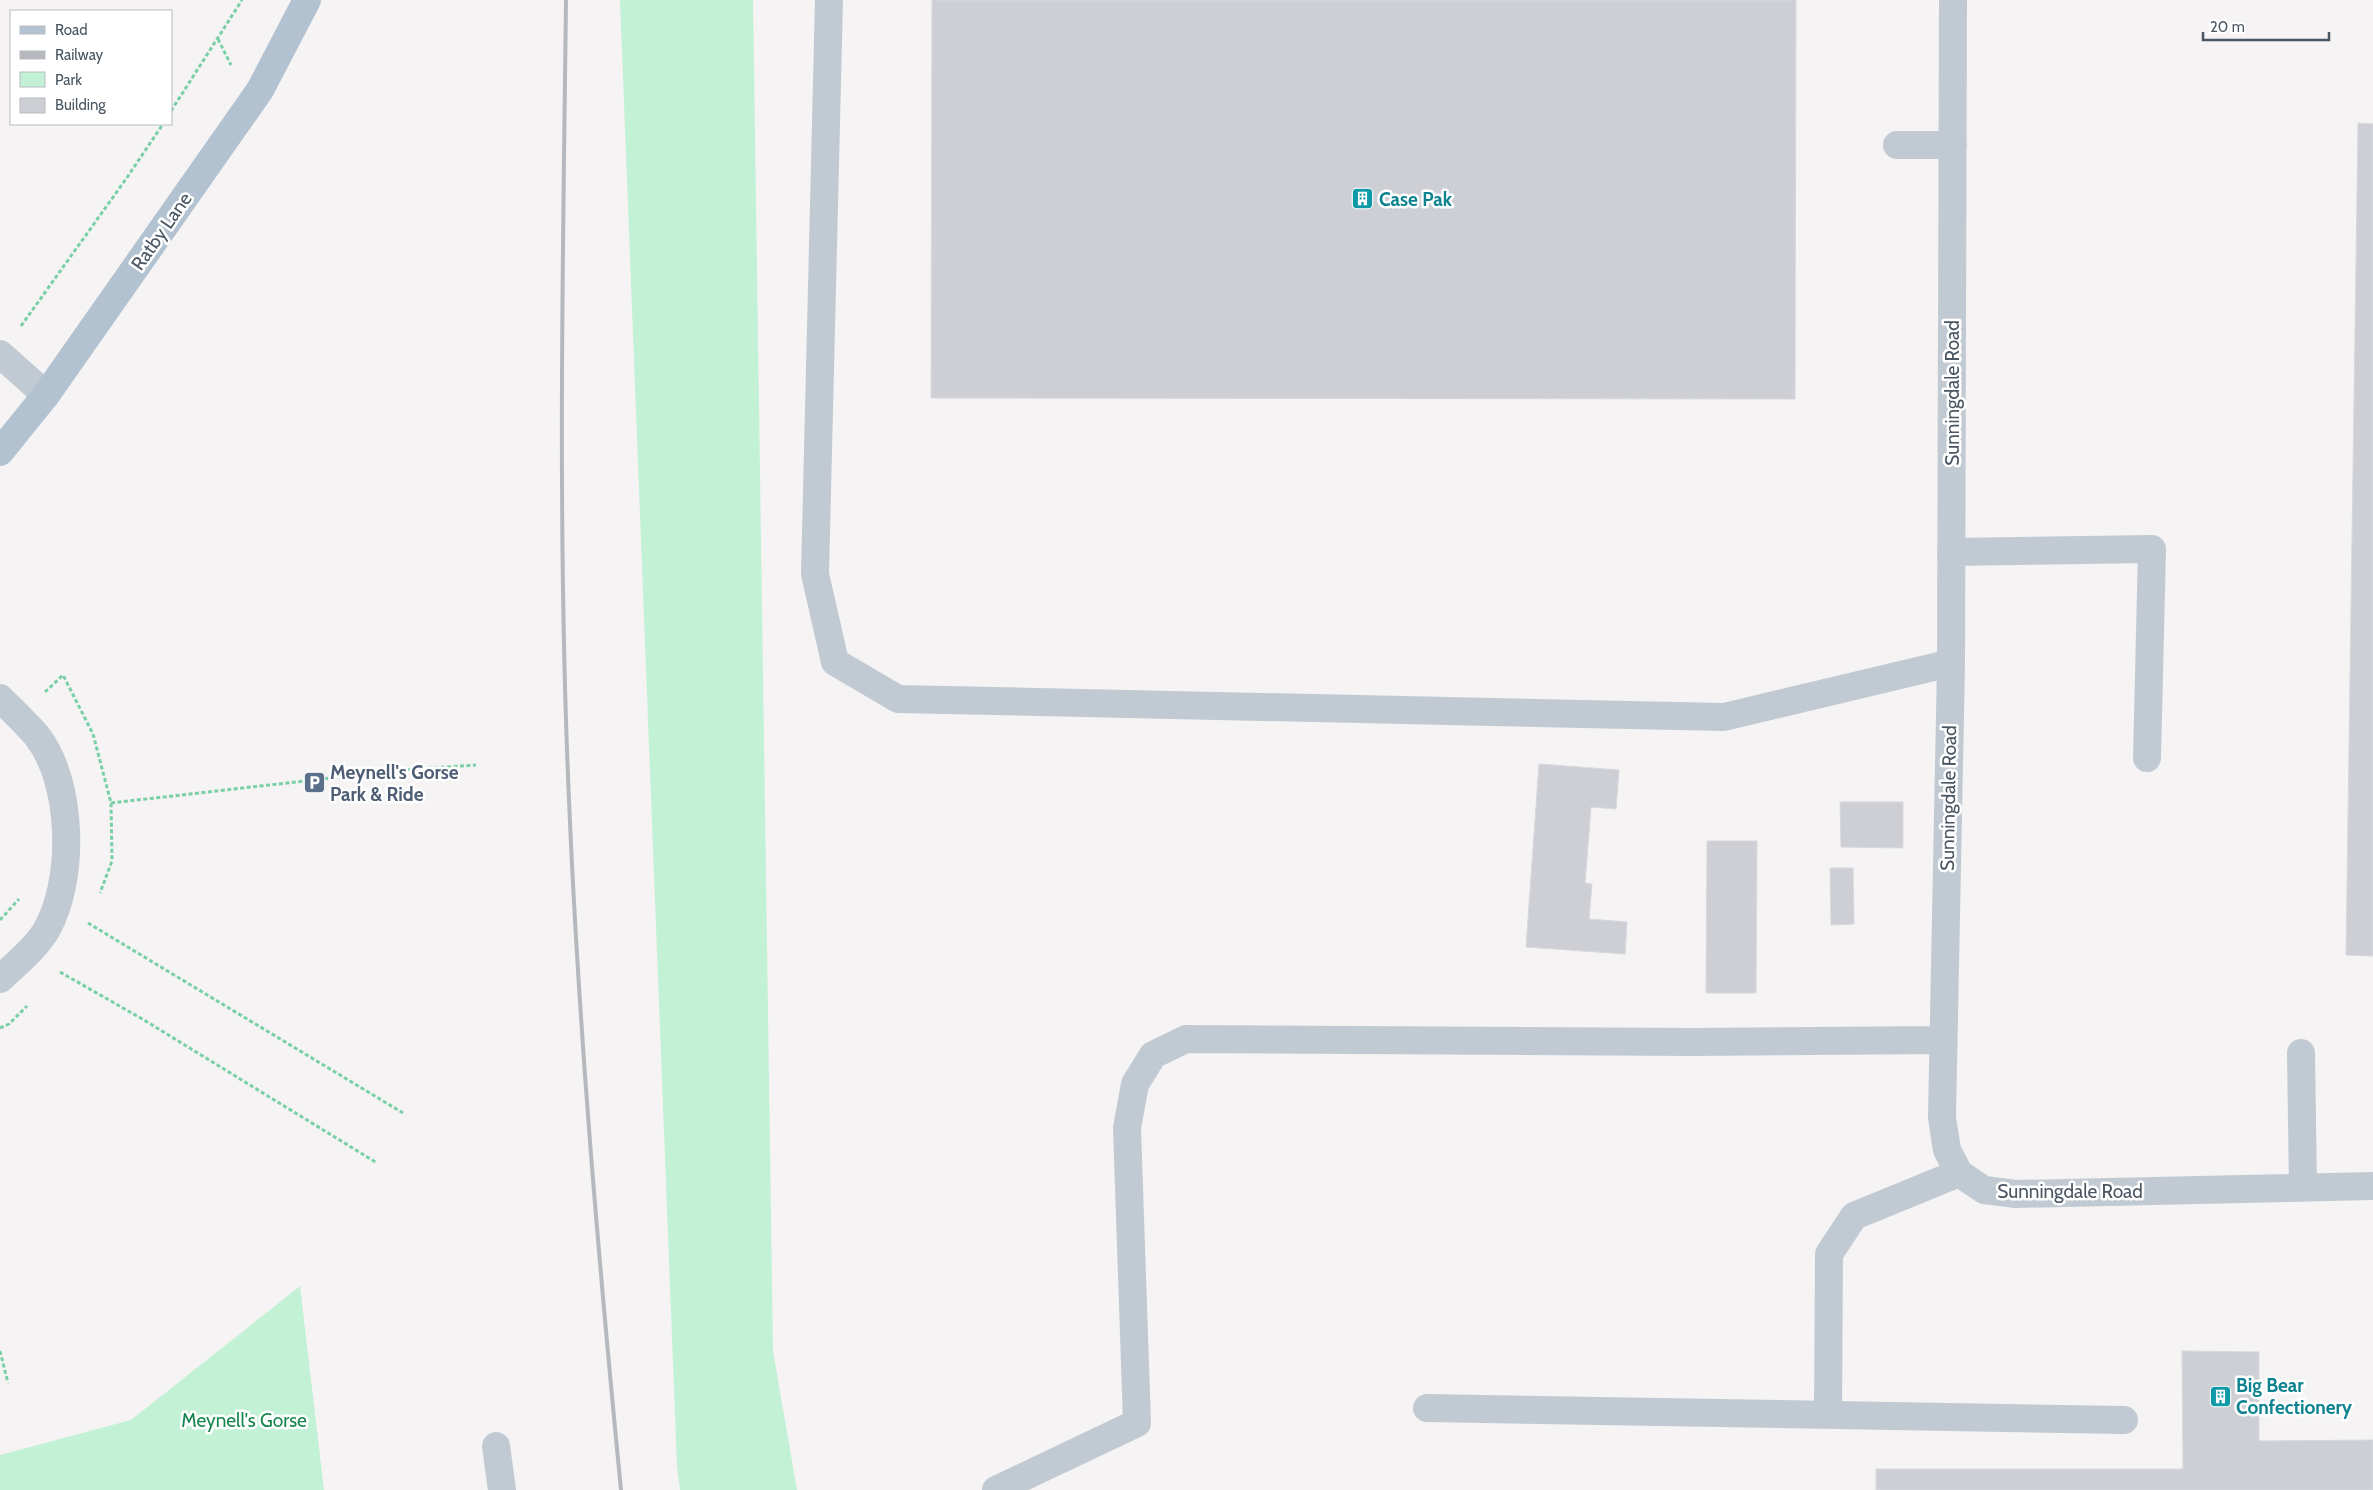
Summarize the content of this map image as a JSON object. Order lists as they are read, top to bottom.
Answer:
{
  "streets": {
    "main road": ["Ratby Lane"],
    "street": ["Sunningdale Road"]
  },
  "parks": ["Meynell's Gorse"],
  "places": {
    "building": ["Case Pak", "Big Bear Confectionery"],
    "parking": ["Meynell's Gorse Park & Ride"]
  },
  "legend": [
    "Road",
    "Railway",
    "Park",
    "Building"
  ],
  "scale_bar": "20 m"
}
